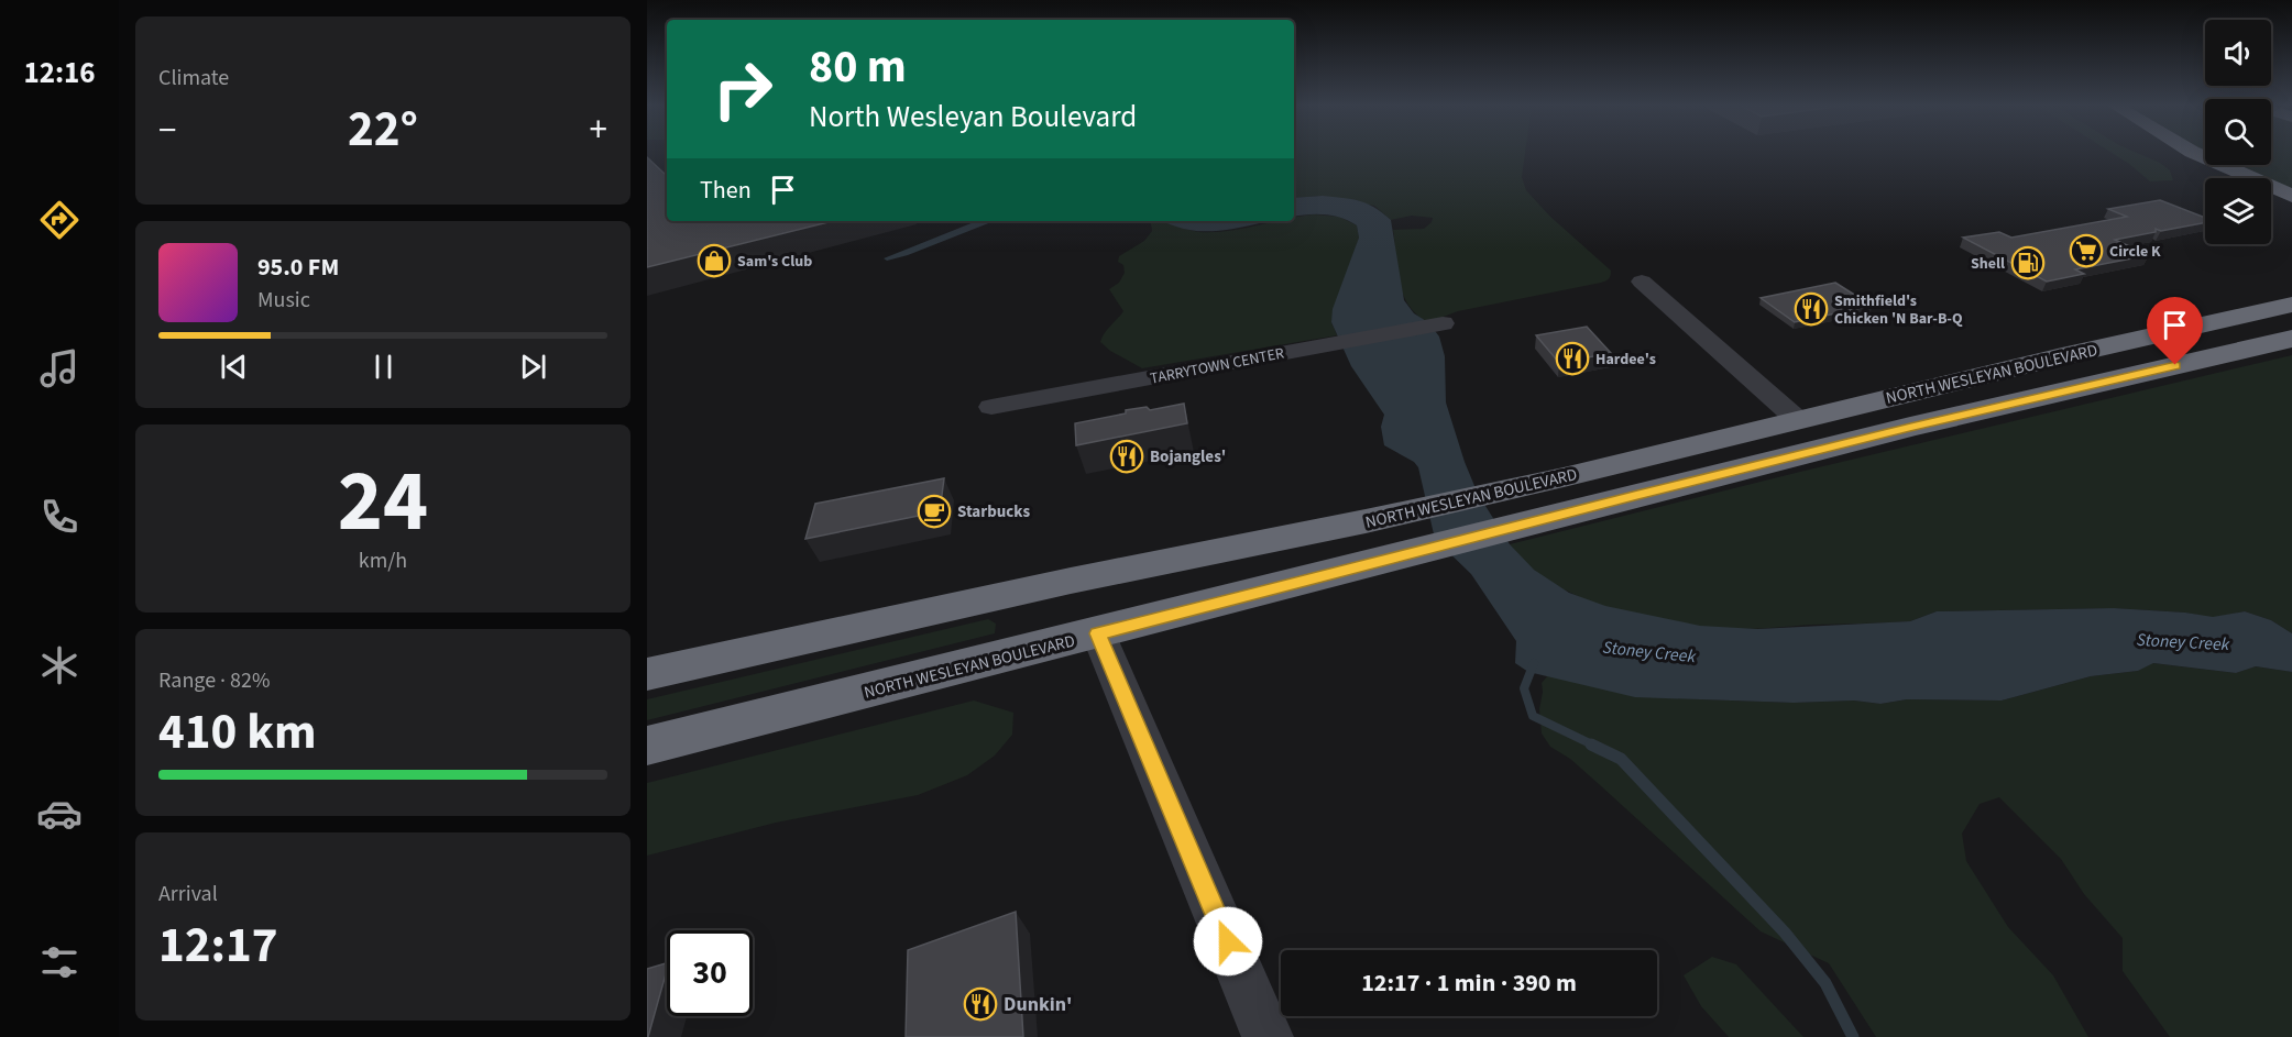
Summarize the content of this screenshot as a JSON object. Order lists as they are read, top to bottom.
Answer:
{
  "streets": {
    "highway": ["NORTH WESLEYAN BOULEVARD"],
    "street": ["TARRYTOWN CENTER"]
  },
  "water": ["Stoney Creek"],
  "places": {
    "supermarket": ["Circle K"],
    "shop": ["Sam's Club"],
    "fuel station": ["Shell"],
    "restaurant": [
      "Smithfield's Chicken 'N Bar-B-Q",
      "Hardee's",
      "Bojangles'",
      "Dunkin'"
    ],
    "cafe": ["Starbucks"]
  },
  "page": {
    "tabs": "12:16",
    "tile": [
      "Climate",
      ["24", "km/h"],
      ["Range · 82%", "410 km"],
      ["Arrival", "12:17"]
    ],
    "turn": ["80 m", "North Wesleyan Boulevard"],
    "heat": ["−", "22°", "+"],
    "then": "Then",
    "song": ["95.0 FM", "Music"],
    "limit": "30",
    "trip": "12:17 · 1 min · 390 m"
  }
}
